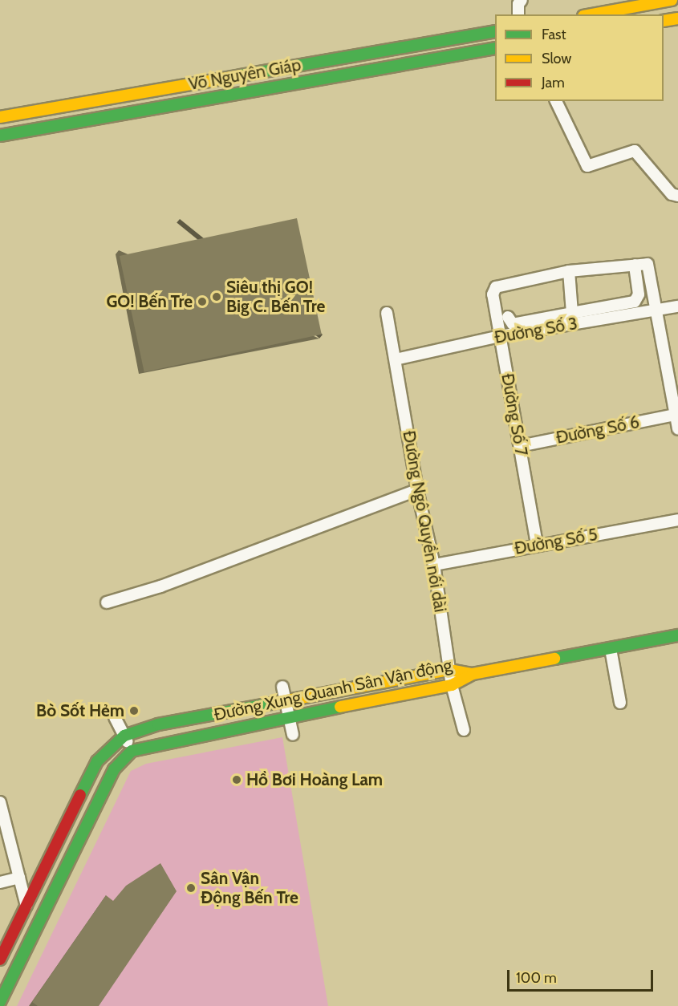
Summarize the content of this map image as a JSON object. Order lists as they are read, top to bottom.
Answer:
{
  "streets": {
    "main road": ["Võ Nguyên Giáp", "Đường Xung Quanh Sân Vận động"],
    "street": [
      "Đường Số 3",
      "Đường Số 7",
      "Đường Số 6",
      "Đường Ngô Quyền nối dài",
      "Đường Số 5"
    ]
  },
  "crossings": [
    ["Đường Số 3", "Đường Số 7"],
    ["Đường Số 3", "Đường Ngô Quyền nối dài"],
    ["Đường Số 7", "Đường Số 6"],
    ["Đường Số 7", "Đường Số 5"],
    ["Đường Ngô Quyền nối dài", "Đường Số 5"],
    ["Đường Ngô Quyền nối dài", "Đường Xung Quanh Sân Vận động"]
  ],
  "places": [
    "Siêu thị GO! Big C. Bến Tre",
    "GO! Bến Tre",
    "Bò Sốt Hẻm",
    "Hồ Bơi Hoàng Lam",
    "Sân Vận Động Bến Tre"
  ],
  "legend": ["Fast", "Slow", "Jam"],
  "scale_bar": "100 m"
}
